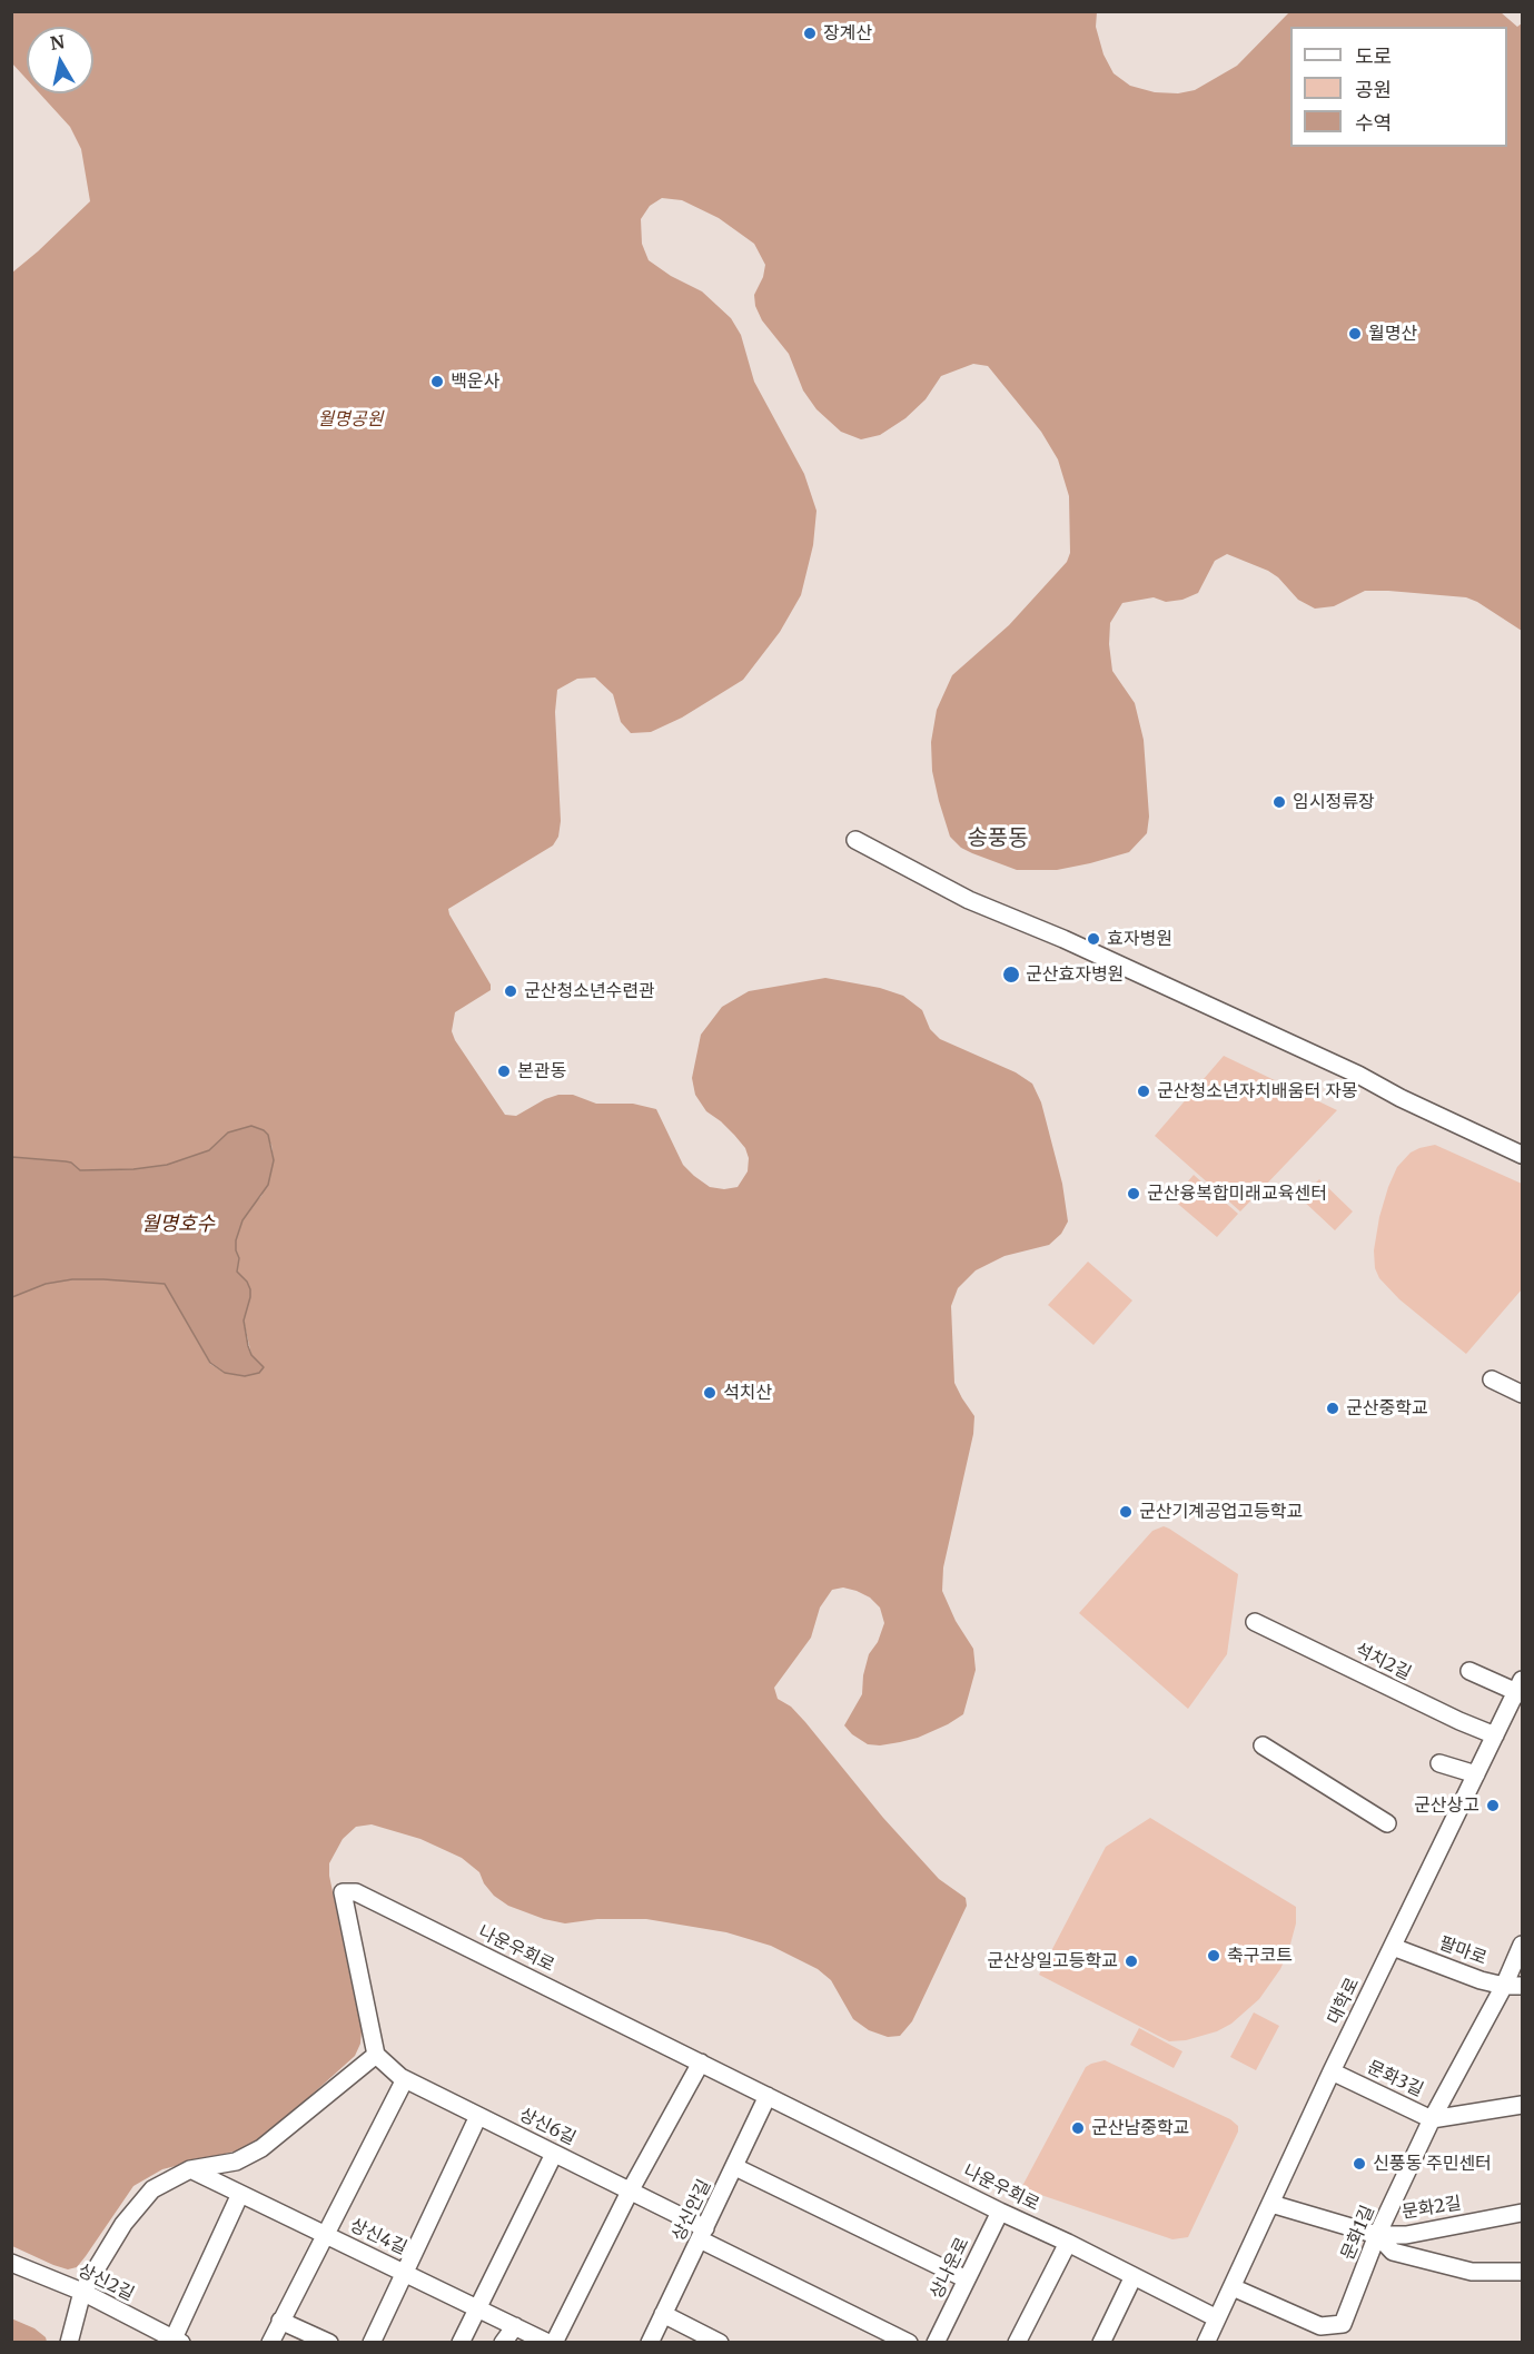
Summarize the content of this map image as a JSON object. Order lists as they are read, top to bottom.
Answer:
{
  "streets": {
    "street": [
      "석치2길",
      "나운우회로",
      "팔마로",
      "대학로",
      "문화3길",
      "상신6길",
      "문화2길",
      "상신안길",
      "문화1길",
      "상신4길",
      "상나운로",
      "상신2길"
    ]
  },
  "crossings": [
    ["석치2길", "대학로"],
    ["나운우회로", "대학로"],
    ["나운우회로", "상신6길"],
    ["나운우회로", "상신안길"],
    ["나운우회로", "상나운로"],
    ["팔마로", "대학로"],
    ["팔마로", "문화1길"],
    ["대학로", "문화3길"],
    ["대학로", "문화2길"],
    ["대학로", "문화1길"],
    ["문화3길", "문화1길"],
    ["상신6길", "상신안길"],
    ["문화2길", "문화1길"]
  ],
  "districts": ["송풍동"],
  "water": ["월명호수"],
  "parks": ["월명공원"],
  "places": [
    "장계산",
    "월명산",
    "백운사",
    "임시정류장",
    "효자병원",
    "군산효자병원",
    "군산청소년수련관",
    "본관동",
    "군산청소년자치배움터 자몽",
    "군산융복합미래교육센터",
    "석치산",
    "군산중학교",
    "군산기계공업고등학교",
    "군산상고",
    "축구코트",
    "군산상일고등학교",
    "군산남중학교",
    "신풍동 주민센터"
  ],
  "legend": ["도로", "공원", "수역"],
  "north": "top"
}
